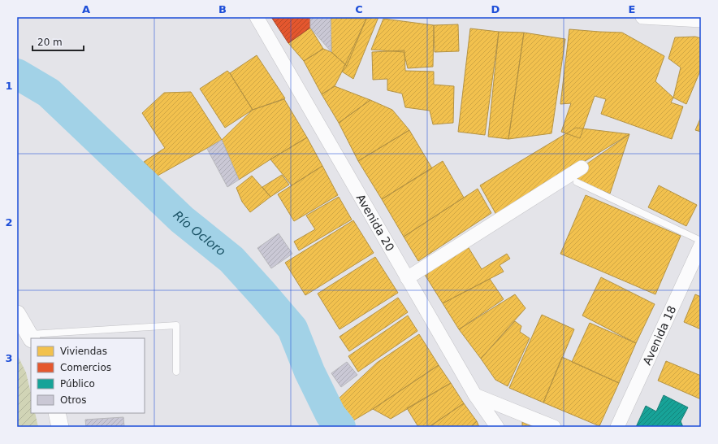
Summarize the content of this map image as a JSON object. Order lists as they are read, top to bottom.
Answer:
{
  "streets": {
    "street": ["Avenida 20", "Avenida 18"]
  },
  "water": ["Río Ocloro"],
  "legend": [
    "Viviendas",
    "Comercios",
    "Público",
    "Otros"
  ],
  "scale_bar": "20 m",
  "grid": {
    "columns": [
      "A",
      "B",
      "C",
      "D",
      "E"
    ],
    "rows": ["1", "2", "3"]
  }
}
